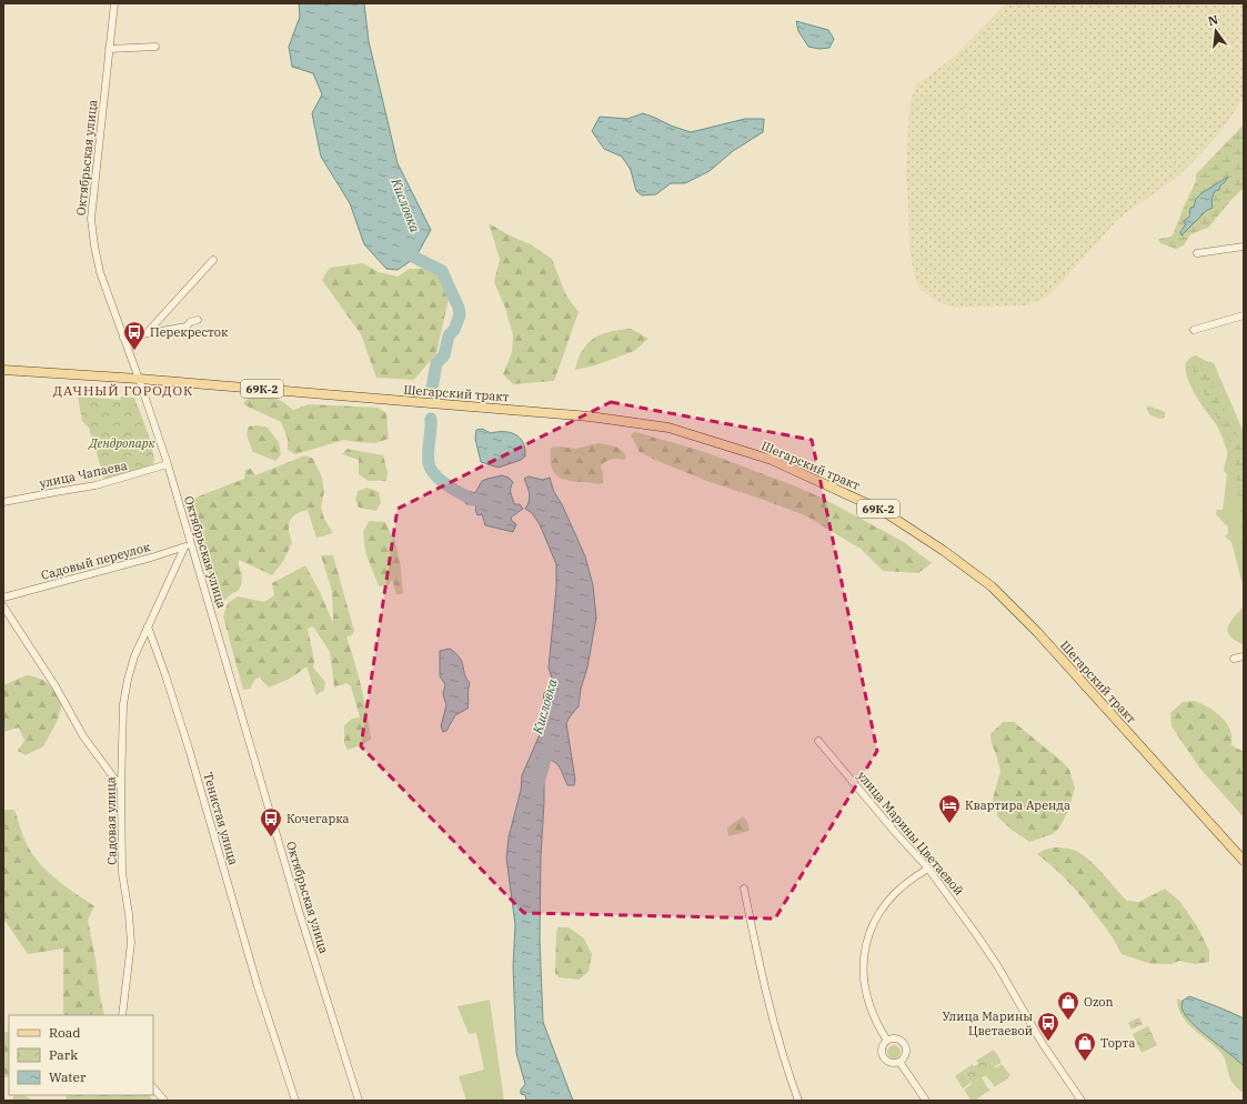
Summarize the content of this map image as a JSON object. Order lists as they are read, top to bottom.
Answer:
{
  "streets": {
    "main road": ["69К-2", "Шегарский тракт"],
    "street": [
      "Октябрьская улица",
      "улица Чапаева",
      "Садовый переулок",
      "Тенистая улица",
      "Садовая улица",
      "улица Марины Цветаевой"
    ]
  },
  "crossings": [
    ["Октябрьская улица", "69К-2"],
    ["Октябрьская улица", "Шегарский тракт"],
    ["Октябрьская улица", "улица Чапаева"],
    ["Октябрьская улица", "Садовый переулок"],
    ["69К-2", "Шегарский тракт"],
    ["Тенистая улица", "Садовая улица"]
  ],
  "districts": ["ДАЧНЫЙ ГОРОДОК"],
  "water": ["Кисловка"],
  "parks": ["Дендропарк"],
  "places": {
    "bus stop": ["Перекресток", "Кочегарка", "Улица Марины Цветаевой"],
    "hotel": ["Квартира Аренда"],
    "shop": ["Ozon", "Торта"]
  },
  "legend": ["Road", "Park", "Water"],
  "north": "top"
}
